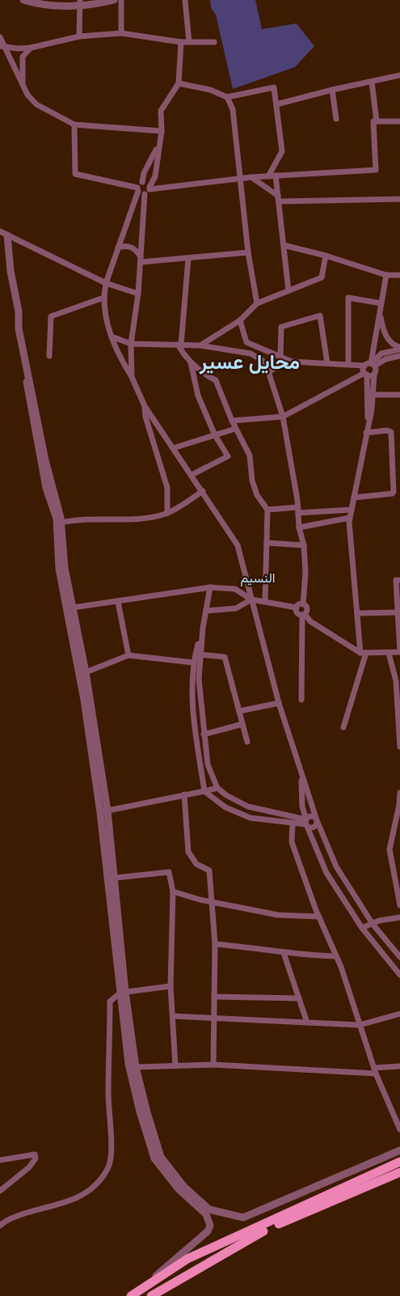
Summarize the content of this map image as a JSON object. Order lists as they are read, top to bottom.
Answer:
{
  "districts": ["محايل عسير", "النسيم"]
}
